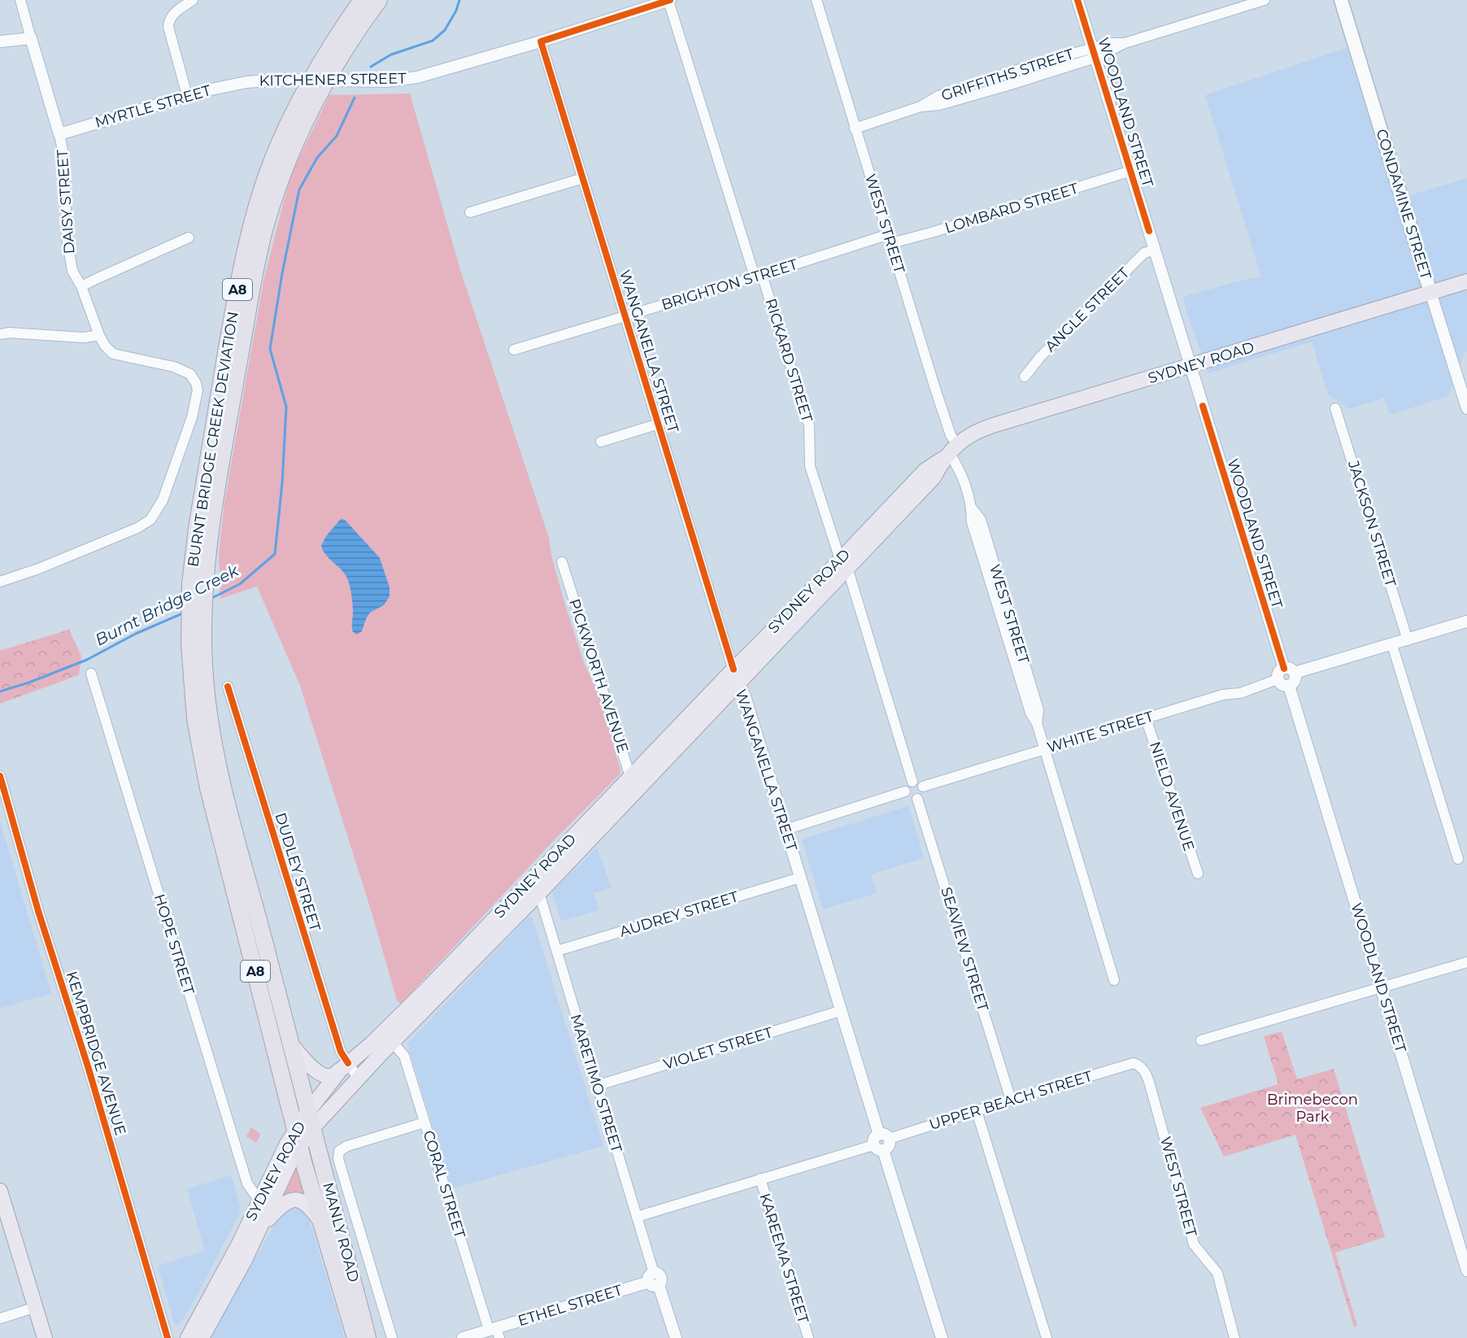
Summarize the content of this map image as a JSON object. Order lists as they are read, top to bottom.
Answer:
{
  "streets": {
    "highway": ["A8", "BURNT BRIDGE CREEK DEVIATION", "MANLY ROAD"],
    "main road": ["CONDAMINE STREET", "SYDNEY ROAD"],
    "street": [
      "GRIFFITHS STREET",
      "KITCHENER STREET",
      "MYRTLE STREET",
      "WOODLAND STREET",
      "DAISY STREET",
      "LOMBARD STREET",
      "WEST STREET",
      "BRIGHTON STREET",
      "ANGLE STREET",
      "WANGANELLA STREET",
      "RICKARD STREET",
      "JACKSON STREET",
      "PICKWORTH AVENUE",
      "WHITE STREET",
      "NIELD AVENUE",
      "DUDLEY STREET",
      "AUDREY STREET",
      "HOPE STREET",
      "SEAVIEW STREET",
      "VIOLET STREET",
      "KEMPBRIDGE AVENUE",
      "MARETIMO STREET",
      "UPPER BEACH STREET",
      "CORAL STREET",
      "KAREEMA STREET",
      "ETHEL STREET"
    ]
  },
  "crossings": [
    ["GRIFFITHS STREET", "WOODLAND STREET"],
    ["GRIFFITHS STREET", "WEST STREET"],
    ["KITCHENER STREET", "MYRTLE STREET"],
    ["KITCHENER STREET", "WANGANELLA STREET"],
    ["KITCHENER STREET", "RICKARD STREET"],
    ["MYRTLE STREET", "DAISY STREET"],
    ["WOODLAND STREET", "LOMBARD STREET"],
    ["WOODLAND STREET", "ANGLE STREET"],
    ["WOODLAND STREET", "SYDNEY ROAD"],
    ["WOODLAND STREET", "WHITE STREET"],
    ["CONDAMINE STREET", "SYDNEY ROAD"],
    ["LOMBARD STREET", "WEST STREET"],
    ["LOMBARD STREET", "BRIGHTON STREET"],
    ["WEST STREET", "BRIGHTON STREET"],
    ["WEST STREET", "SYDNEY ROAD"],
    ["WEST STREET", "WHITE STREET"],
    ["WEST STREET", "UPPER BEACH STREET"],
    ["BRIGHTON STREET", "WANGANELLA STREET"],
    ["BRIGHTON STREET", "RICKARD STREET"],
    ["WANGANELLA STREET", "SYDNEY ROAD"],
    ["WANGANELLA STREET", "AUDREY STREET"],
    ["WANGANELLA STREET", "VIOLET STREET"],
    ["WANGANELLA STREET", "UPPER BEACH STREET"],
    ["RICKARD STREET", "SYDNEY ROAD"],
    ["SYDNEY ROAD", "BURNT BRIDGE CREEK DEVIATION"],
    ["SYDNEY ROAD", "PICKWORTH AVENUE"],
    ["SYDNEY ROAD", "DUDLEY STREET"],
    ["SYDNEY ROAD", "HOPE STREET"],
    ["SYDNEY ROAD", "MARETIMO STREET"],
    ["SYDNEY ROAD", "CORAL STREET"],
    ["SYDNEY ROAD", "MANLY ROAD"],
    ["BURNT BRIDGE CREEK DEVIATION", "MANLY ROAD"],
    ["WHITE STREET", "NIELD AVENUE"],
    ["WHITE STREET", "SEAVIEW STREET"],
    ["AUDREY STREET", "MARETIMO STREET"],
    ["SEAVIEW STREET", "UPPER BEACH STREET"],
    ["VIOLET STREET", "MARETIMO STREET"],
    ["MARETIMO STREET", "ETHEL STREET"],
    ["CORAL STREET", "ETHEL STREET"]
  ],
  "water": ["Burnt Bridge Creek"],
  "parks": ["Brimebecon Park"]
}
